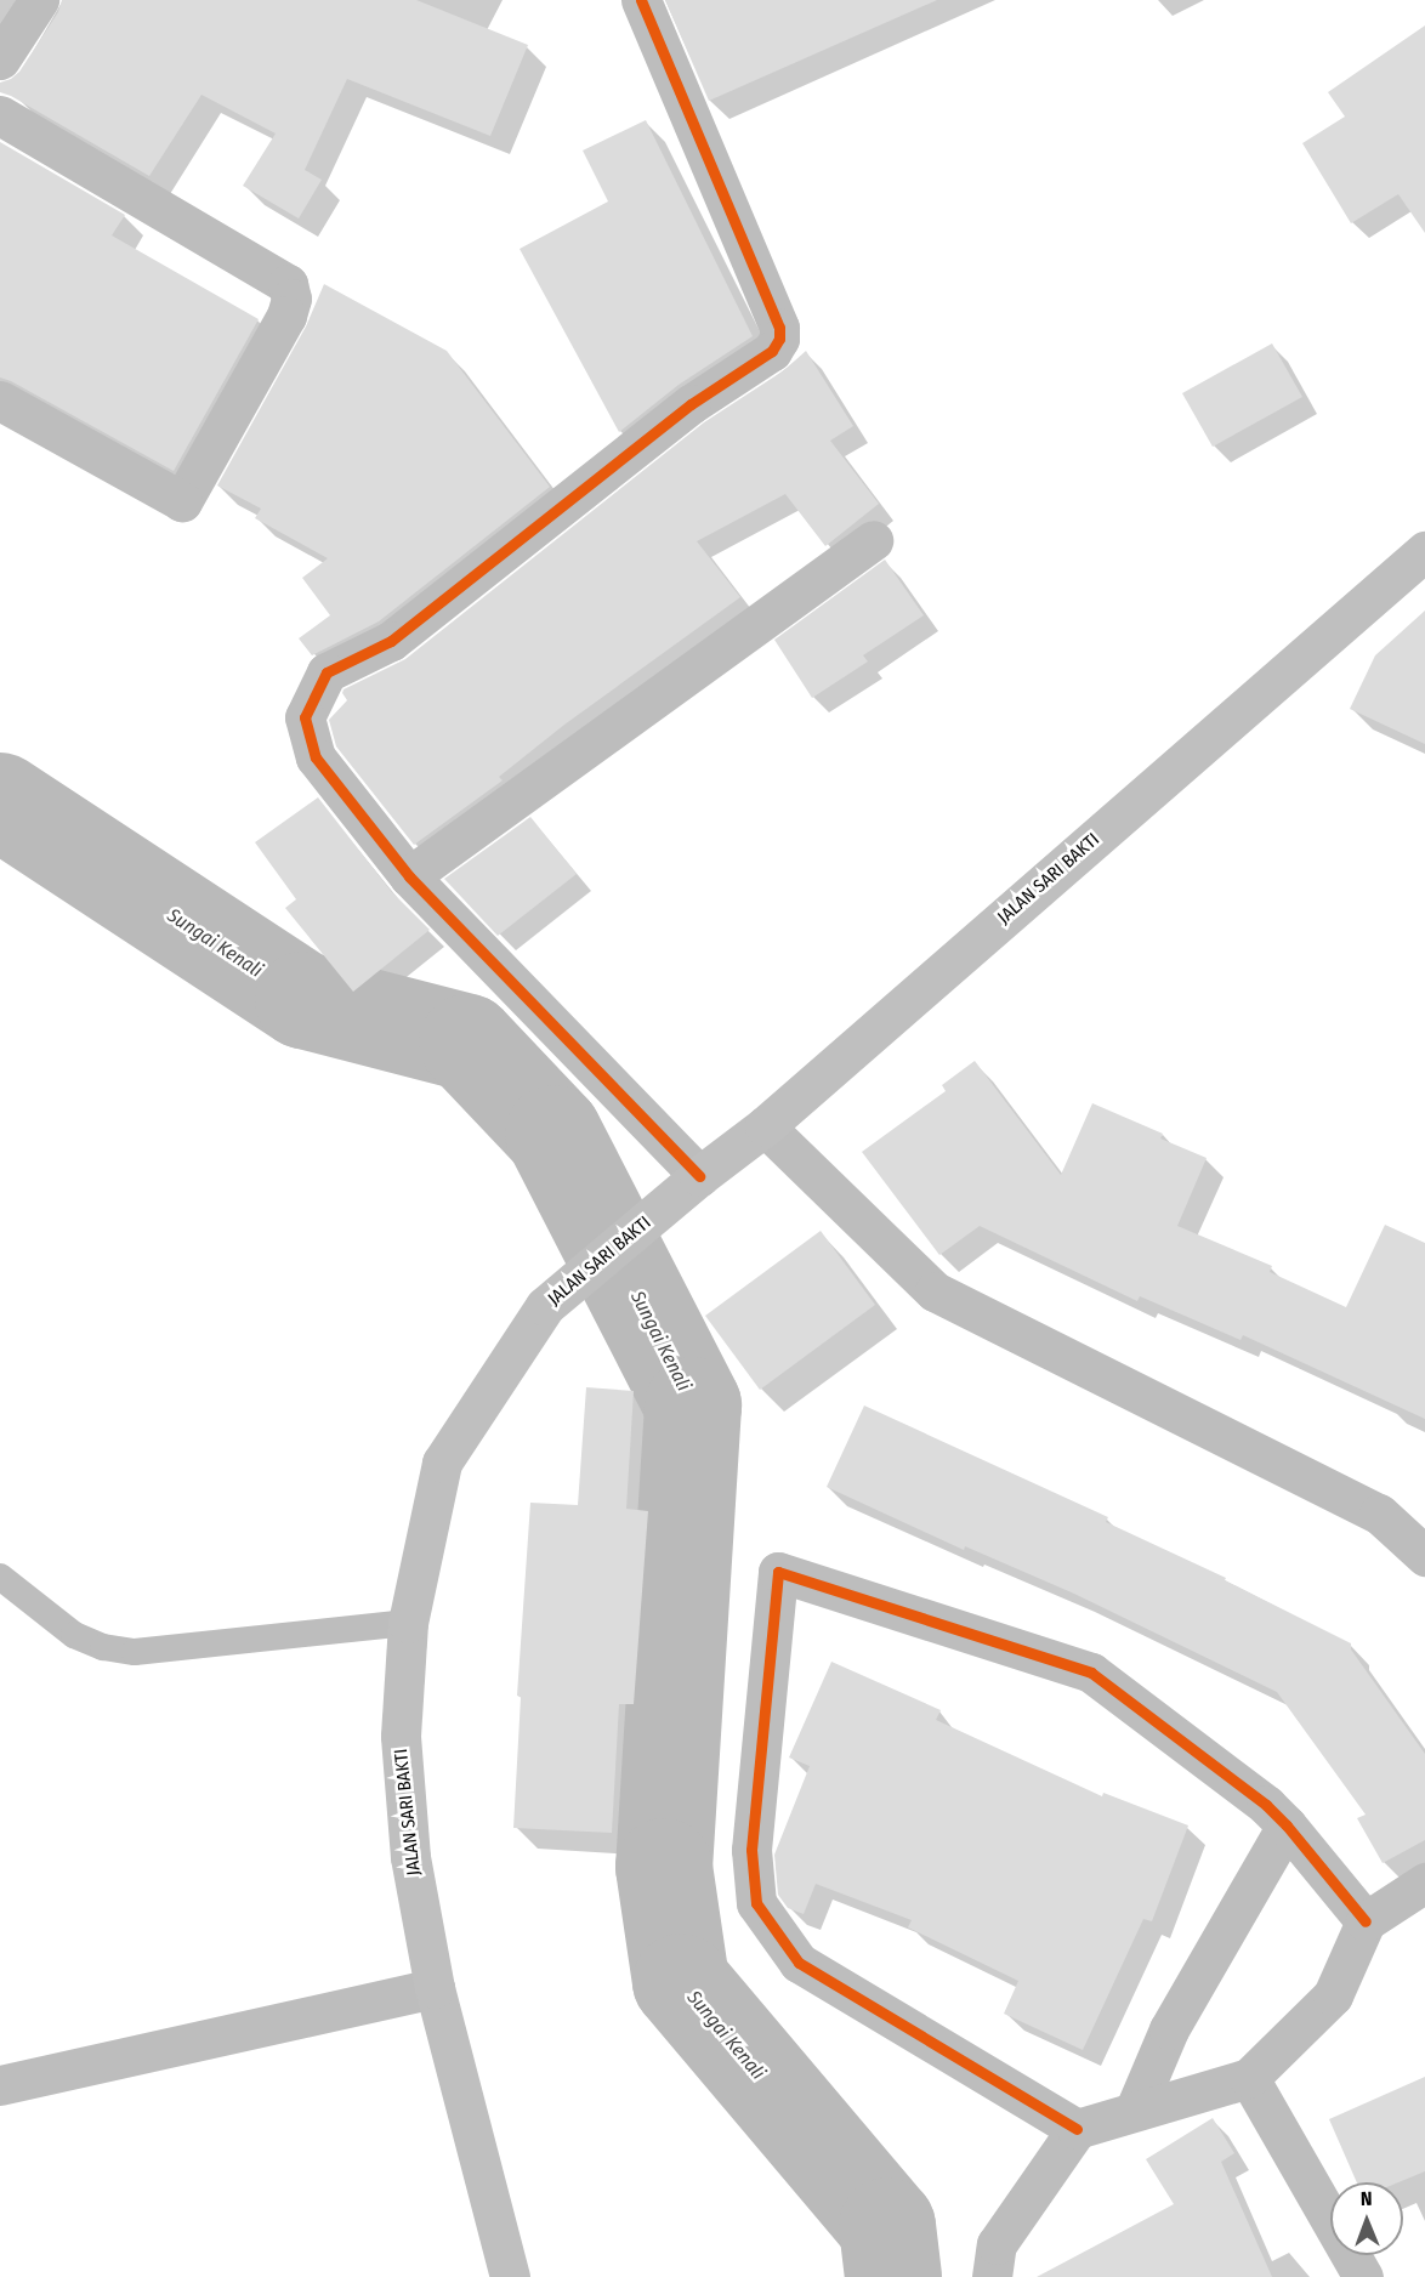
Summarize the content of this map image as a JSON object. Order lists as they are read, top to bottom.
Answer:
{
  "streets": {
    "main road": ["JALAN SARI BAKTI"]
  },
  "water": ["Sungai Kenali"],
  "north": "top"
}
